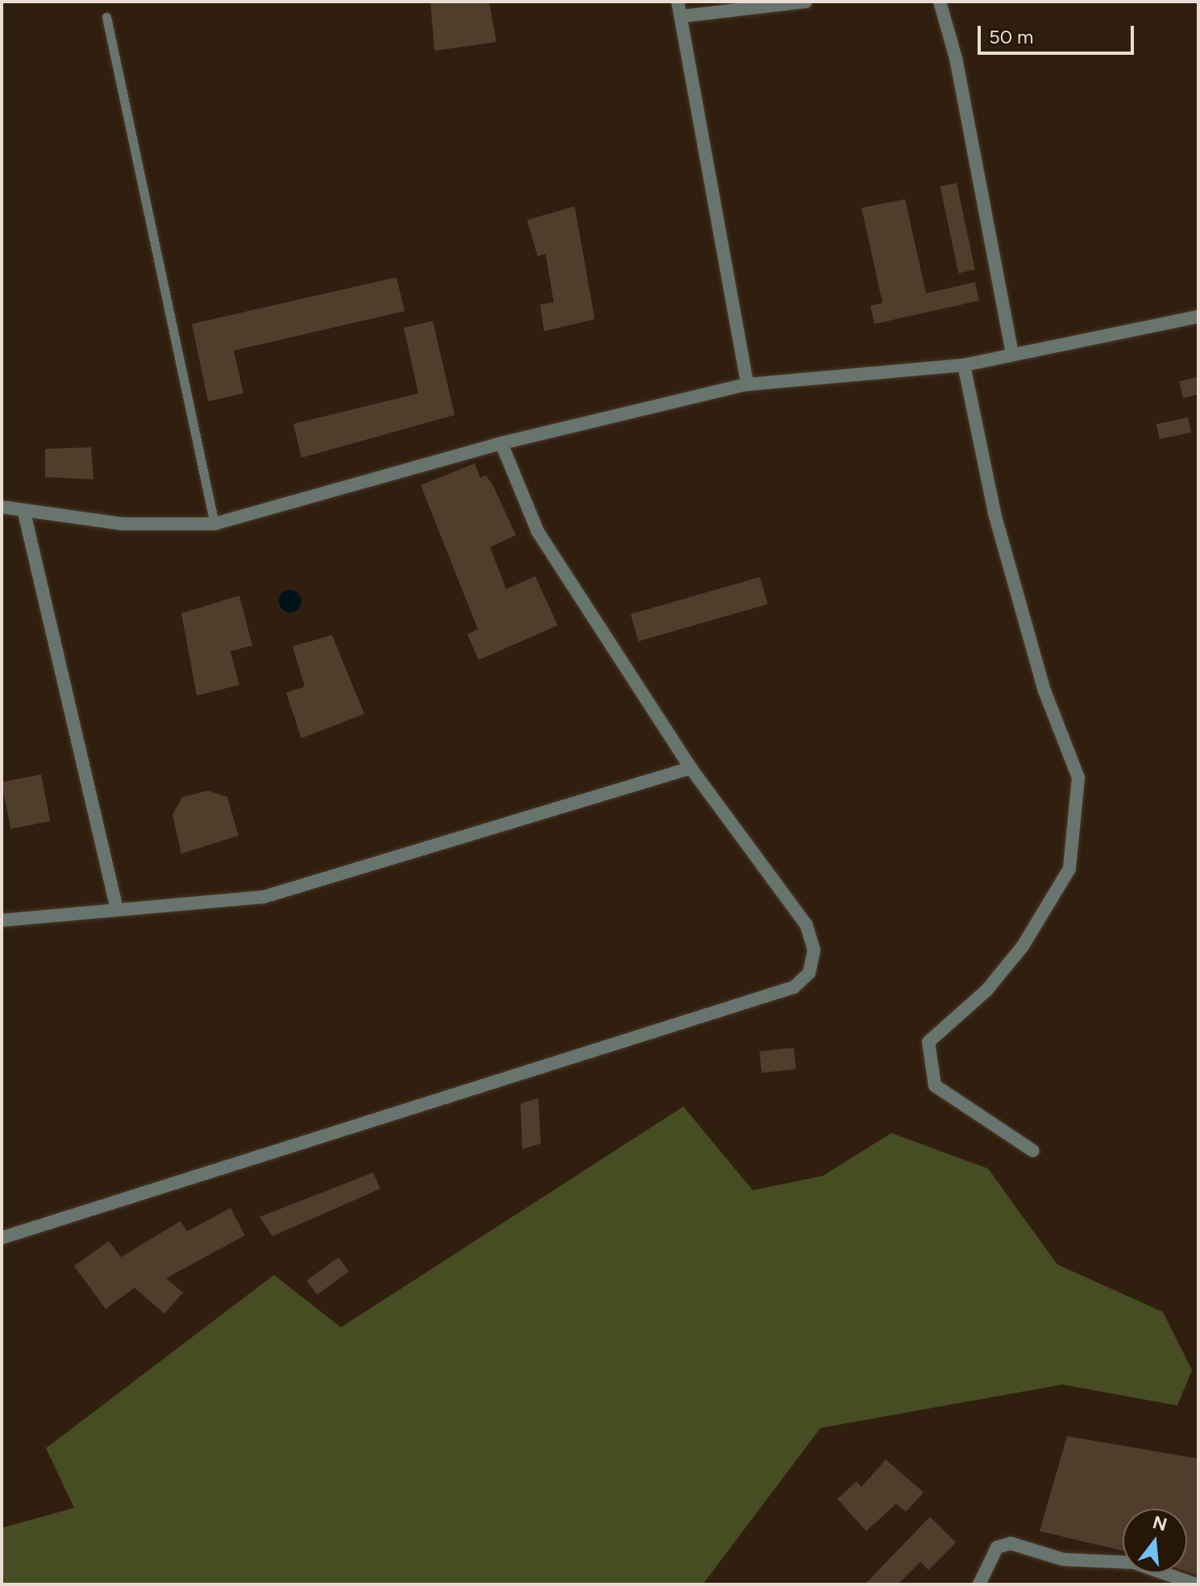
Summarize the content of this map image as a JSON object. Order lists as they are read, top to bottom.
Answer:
{
  "scale_bar": "50 m",
  "north": "top"
}
